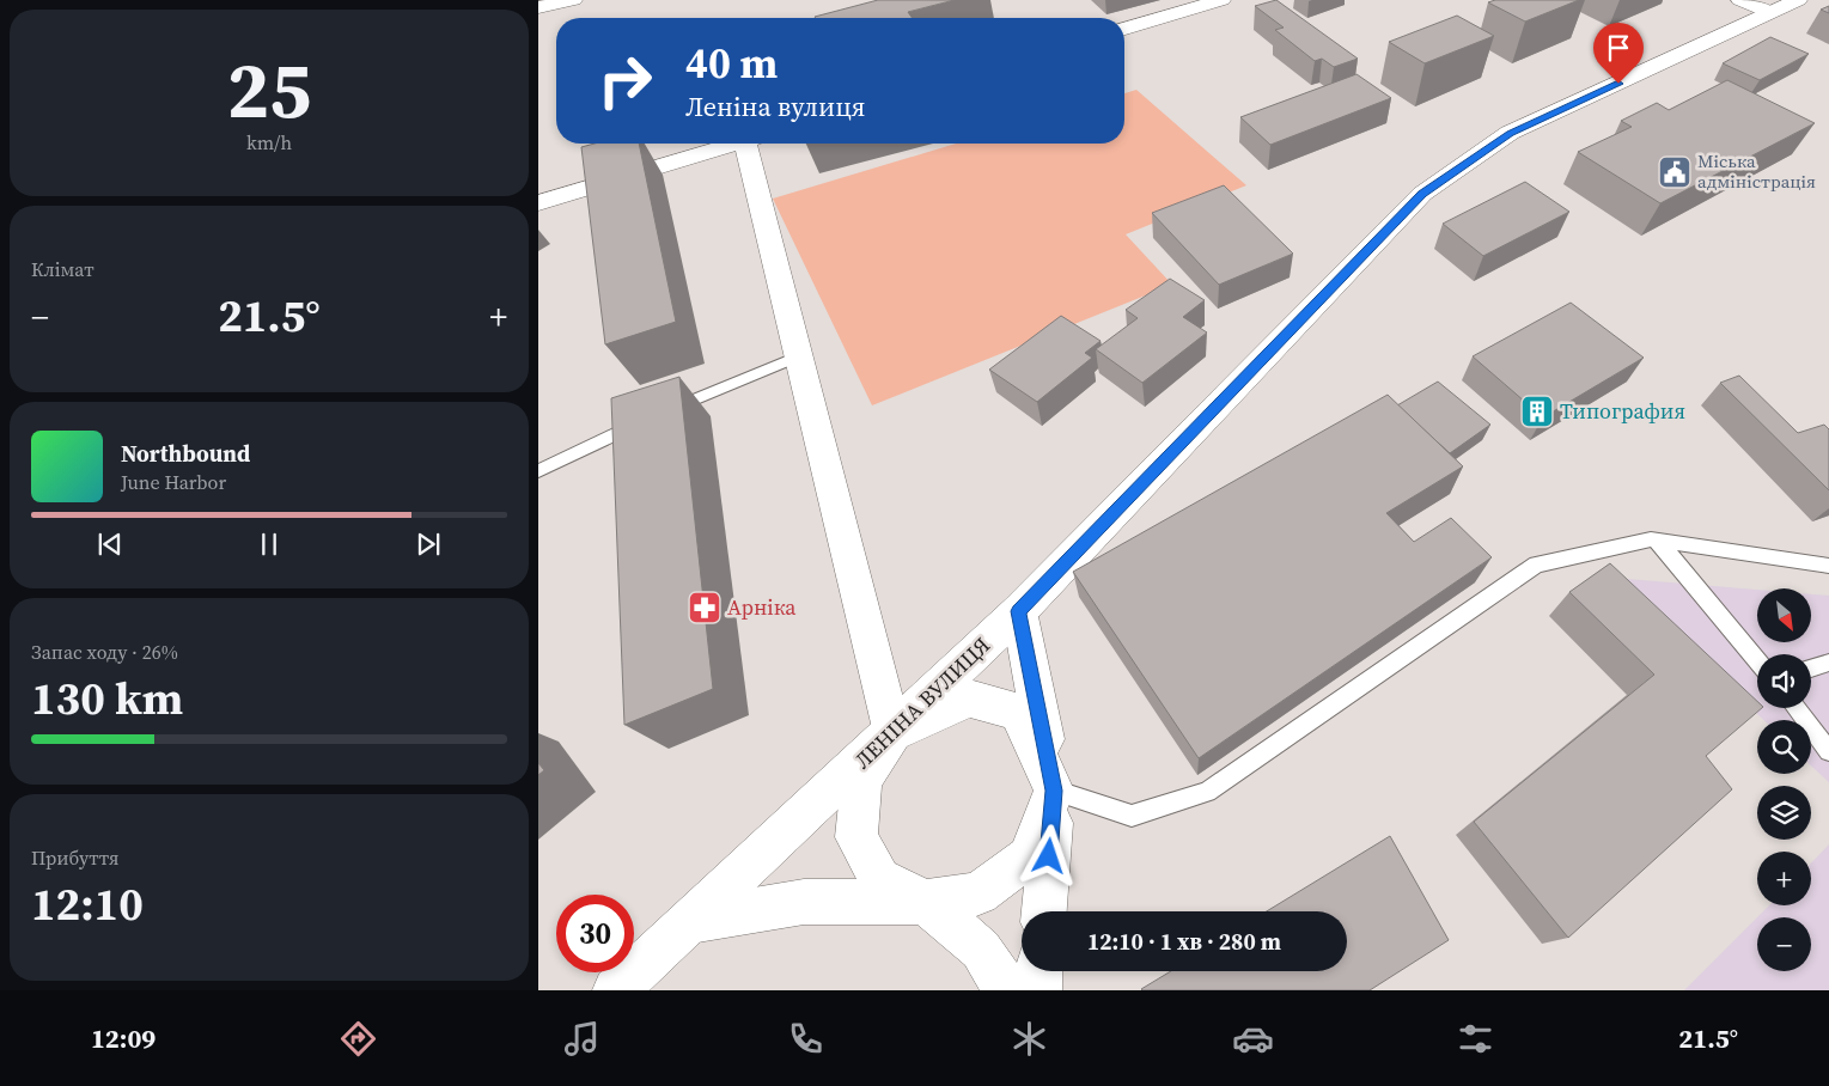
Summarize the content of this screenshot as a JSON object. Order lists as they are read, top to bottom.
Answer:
{
  "streets": {
    "street": ["ЛЕНІНА ВУЛИЦЯ"]
  },
  "places": {
    "public building": ["Міська адміністрація"],
    "building": ["Типография"],
    "pharmacy": ["Арніка"]
  },
  "north": "bottom right",
  "page": {
    "tile": [
      ["25", "km/h"],
      "Клімат",
      ["Запас ходу · 26%", "130 km"],
      ["Прибуття", "12:10"]
    ],
    "turn": ["40 m", "Леніна вулиця"],
    "heat": ["−", "21.5°", "+"],
    "song": ["Northbound", "June Harbor"],
    "map_buttons": ["+", "−"],
    "limit": "30",
    "trip": "12:10 · 1 хв · 280 m",
    "tabs": ["12:09", "21.5°"]
  }
}
